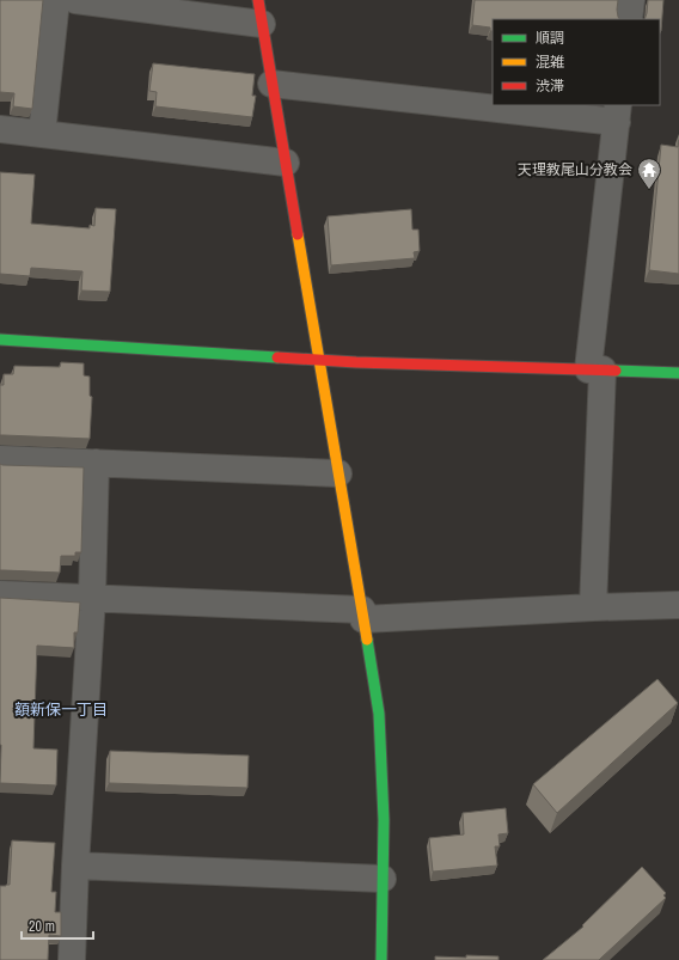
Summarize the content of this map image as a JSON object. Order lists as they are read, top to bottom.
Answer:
{
  "districts": ["額新保一丁目"],
  "places": {
    "temple": ["天理教尾山分教会"]
  },
  "legend": ["順調", "混雑", "渋滞"],
  "scale_bar": "20 m"
}
